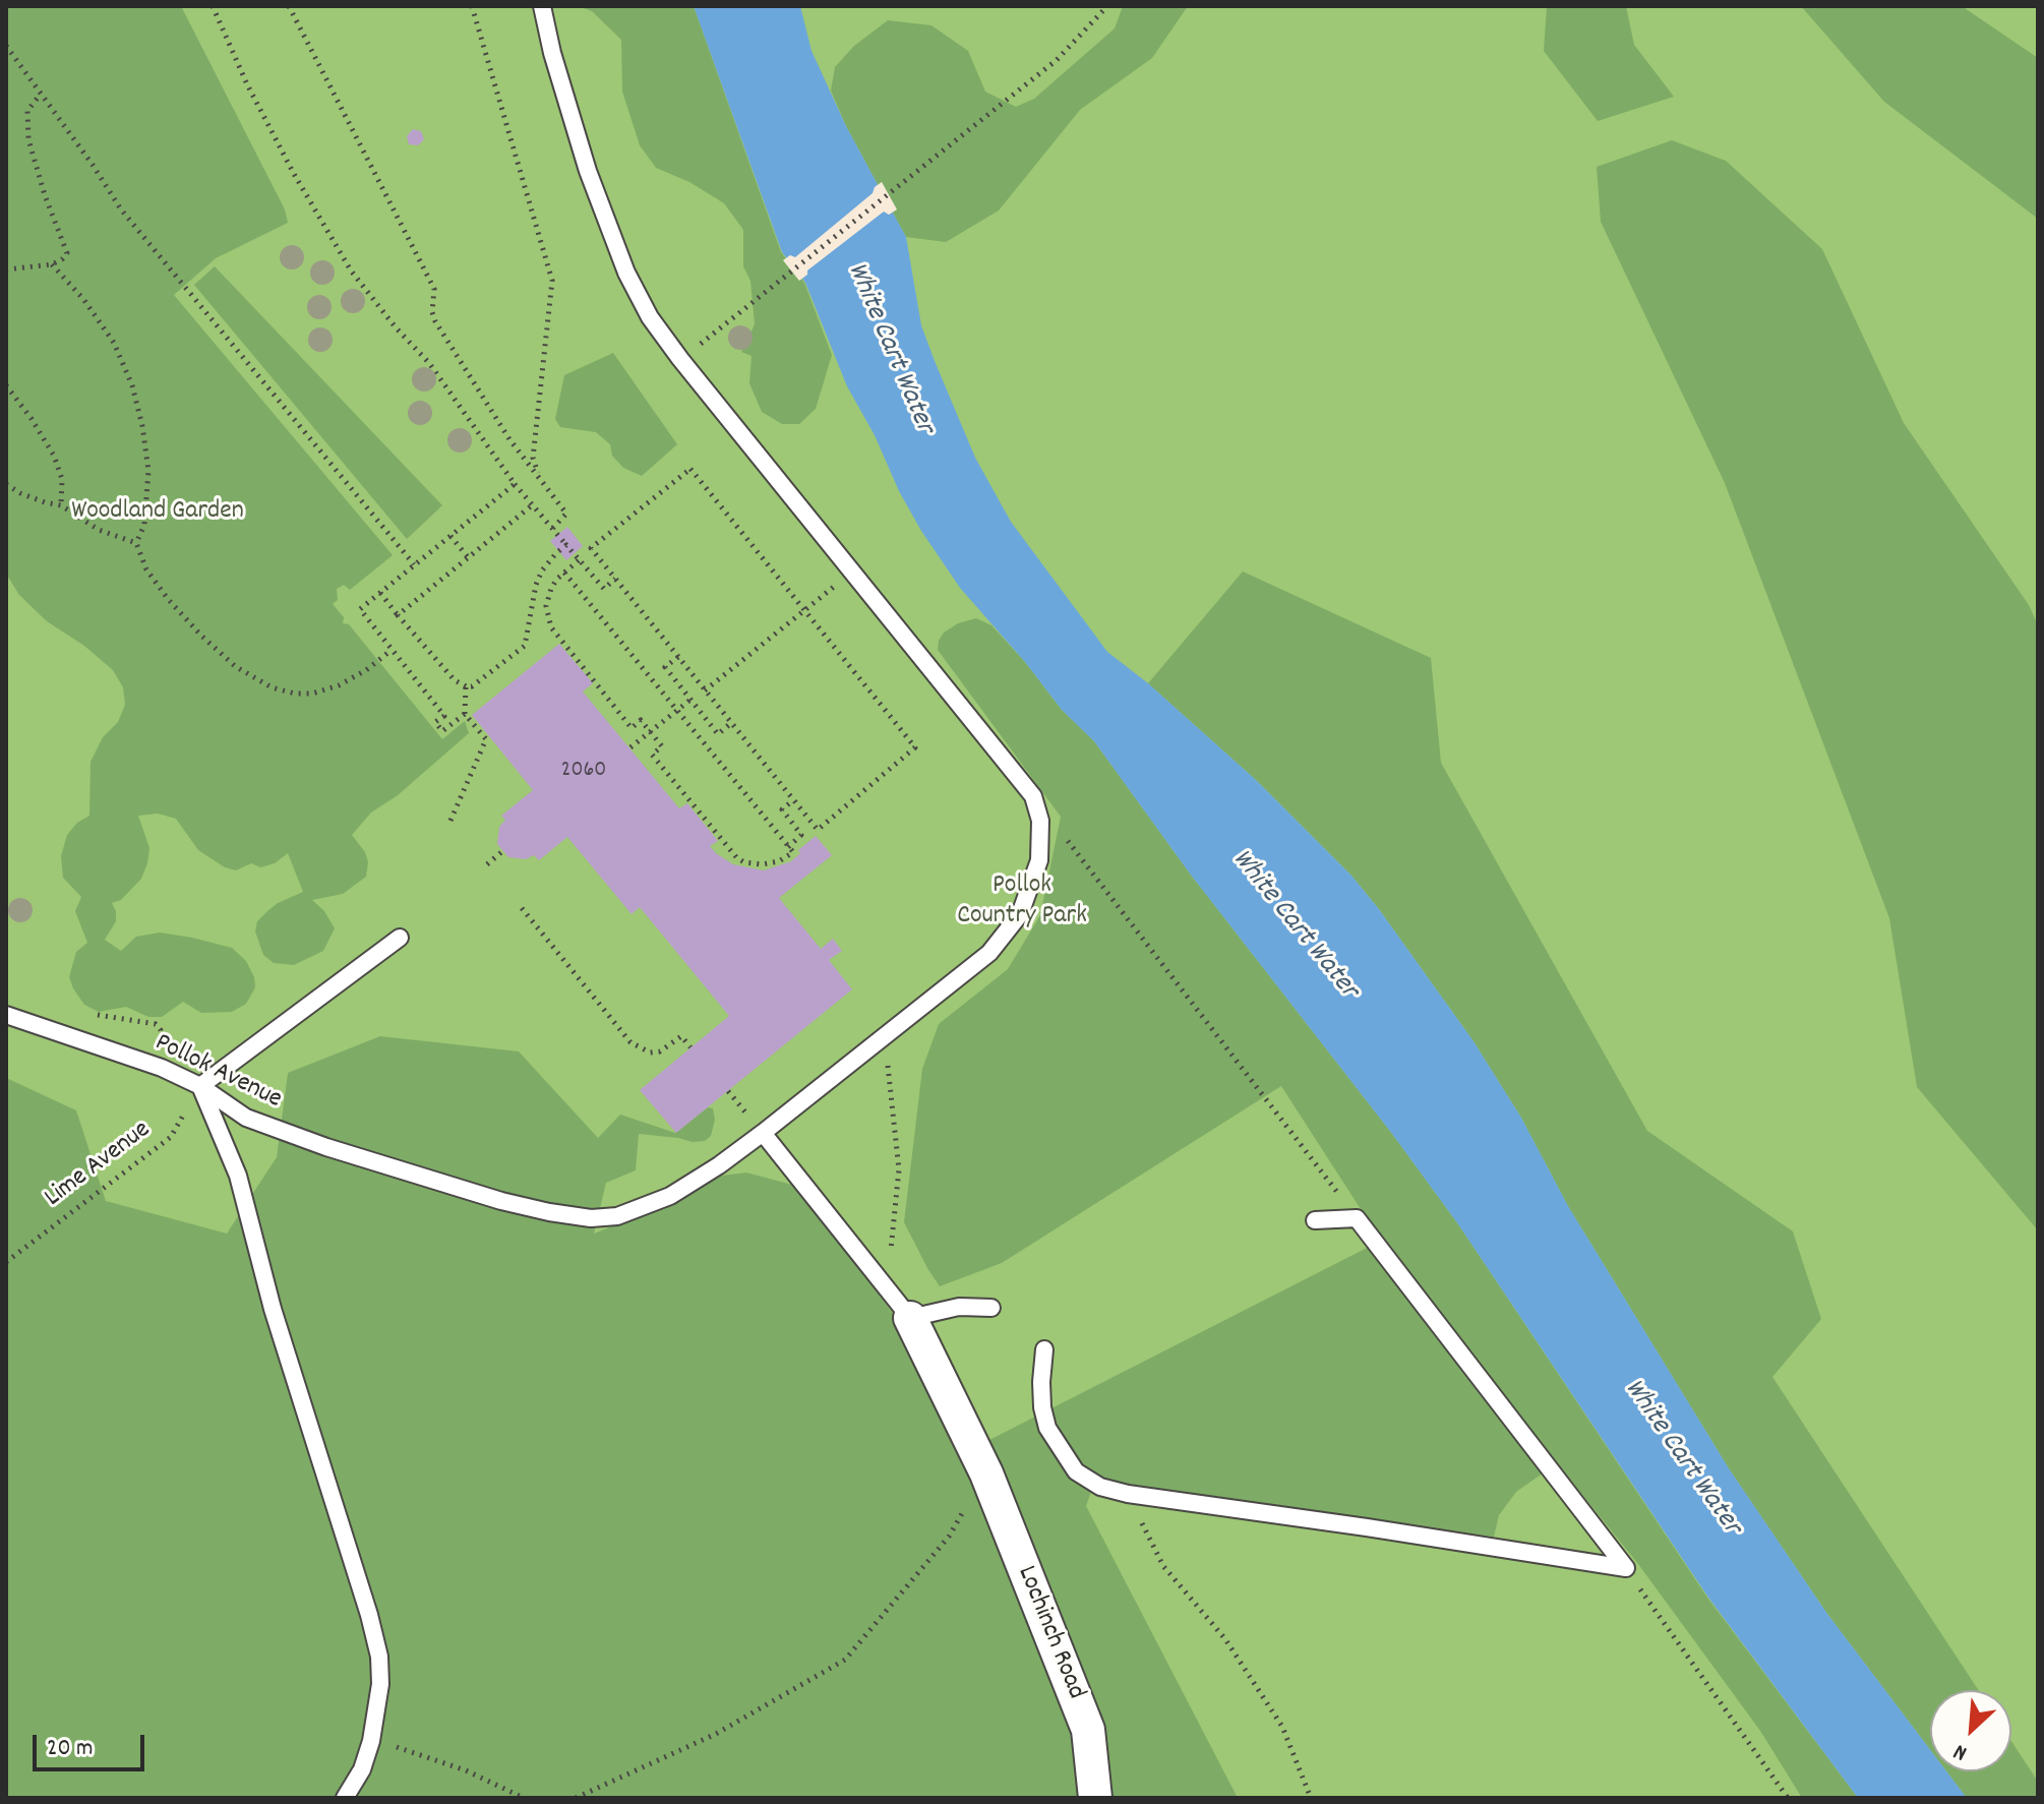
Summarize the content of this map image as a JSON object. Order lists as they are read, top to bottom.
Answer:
{
  "streets": {
    "street": ["Lochinch Road"],
    "lane": ["Pollok Avenue"],
    "path": ["Lime Avenue"]
  },
  "crossings": [
    ["Pollok Avenue", "Lime Avenue"]
  ],
  "water": ["White Cart Water"],
  "parks": ["Woodland Garden", "Pollok Country Park"],
  "house_numbers": ["2060"],
  "scale_bar": "20 m",
  "north": "bottom left"
}
